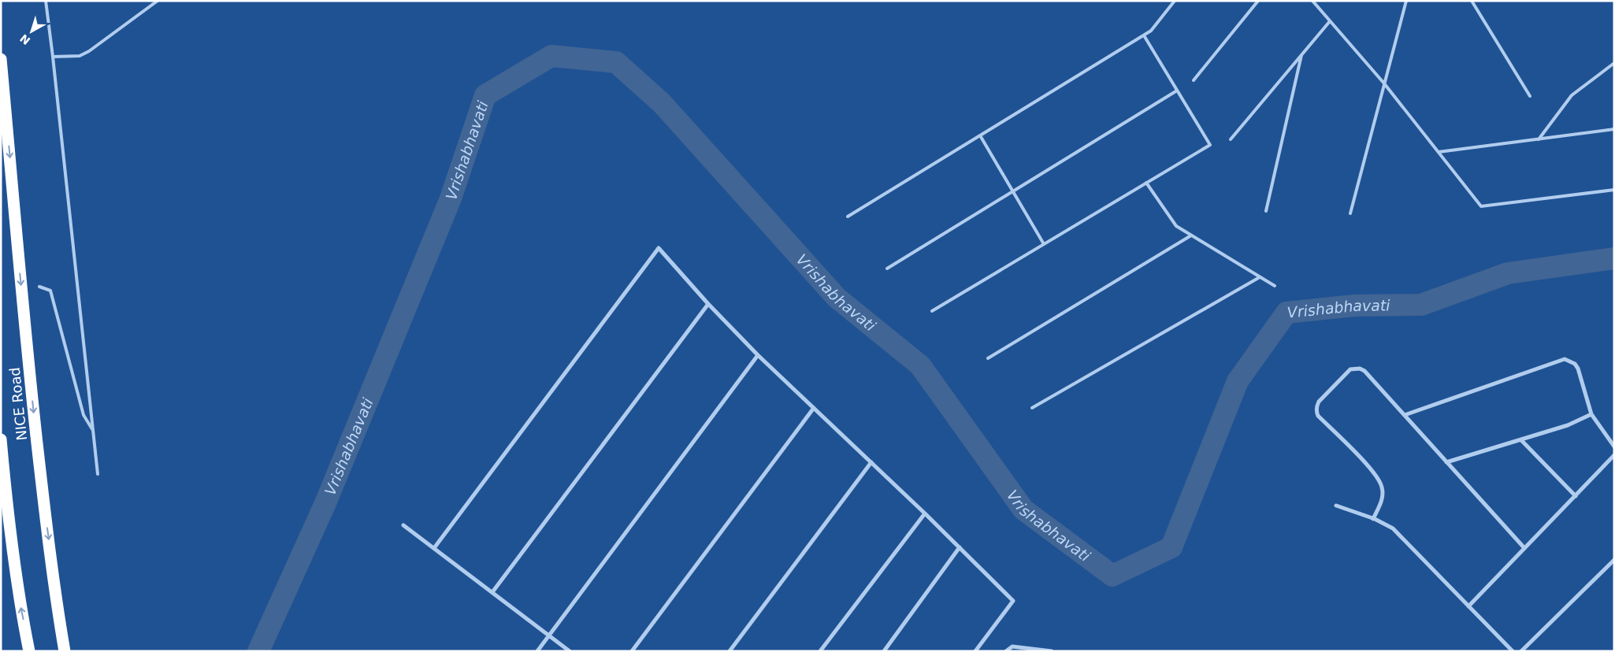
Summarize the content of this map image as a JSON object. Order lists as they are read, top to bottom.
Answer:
{
  "streets": {
    "highway": ["NICE Road"]
  },
  "water": ["Vrishabhavati"],
  "north": "bottom left"
}
